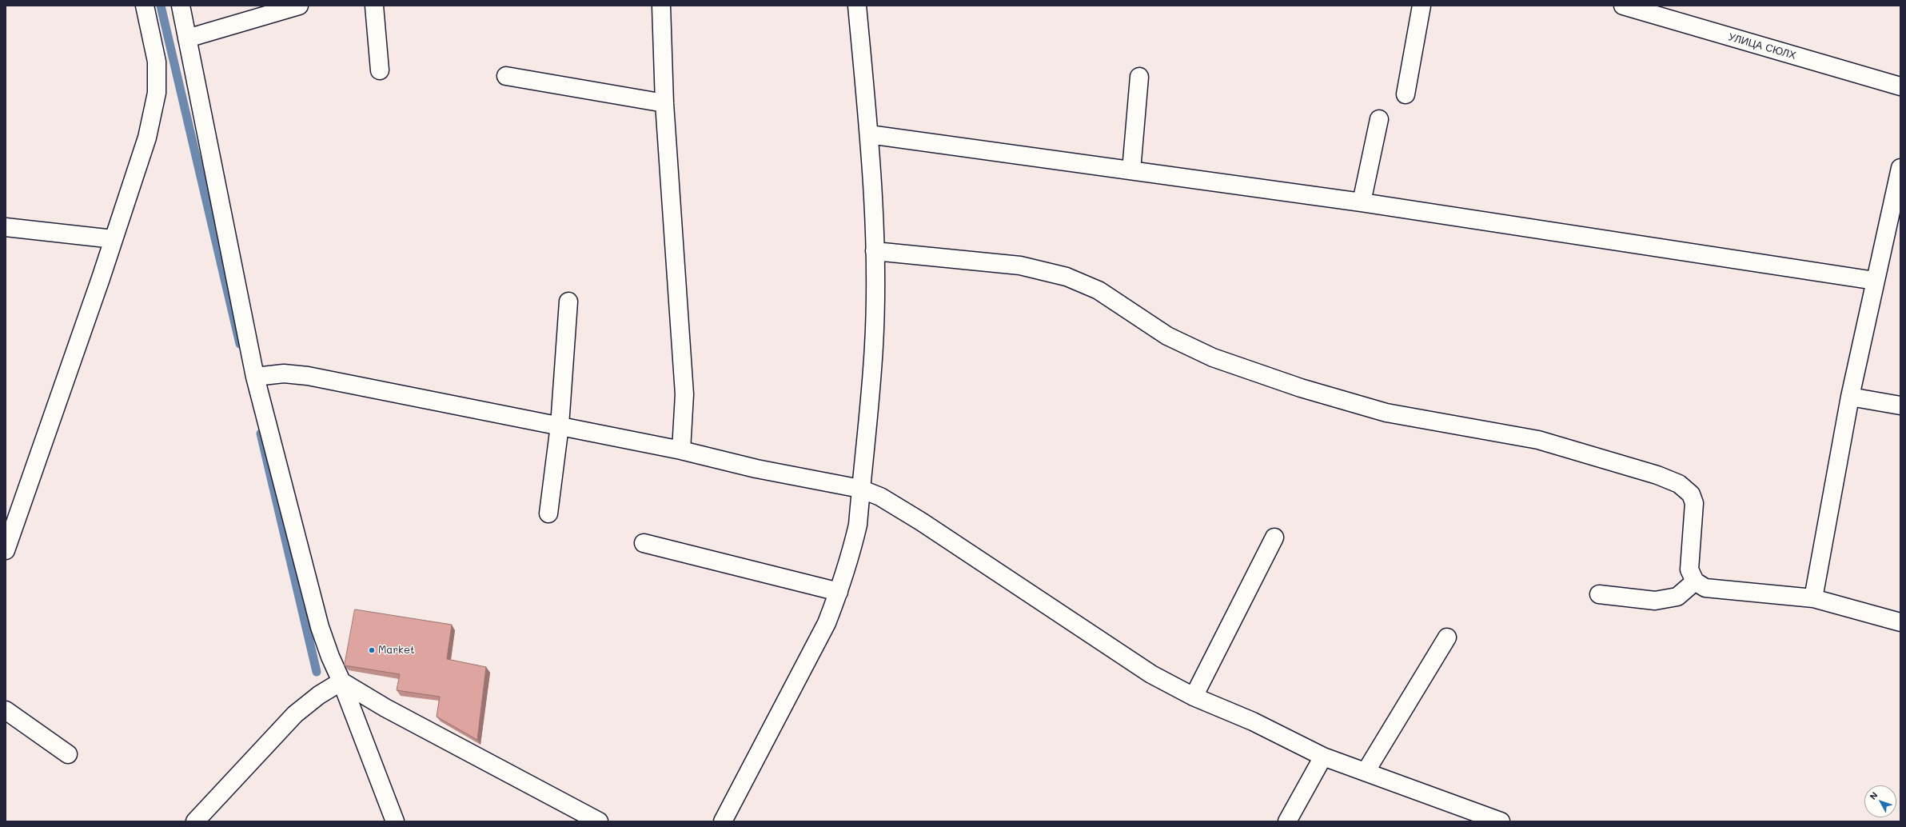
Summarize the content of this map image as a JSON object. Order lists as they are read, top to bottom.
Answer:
{
  "streets": {
    "street": ["УЛИЦА СЮЛХ"]
  },
  "places": ["Market"],
  "north": "top left"
}
